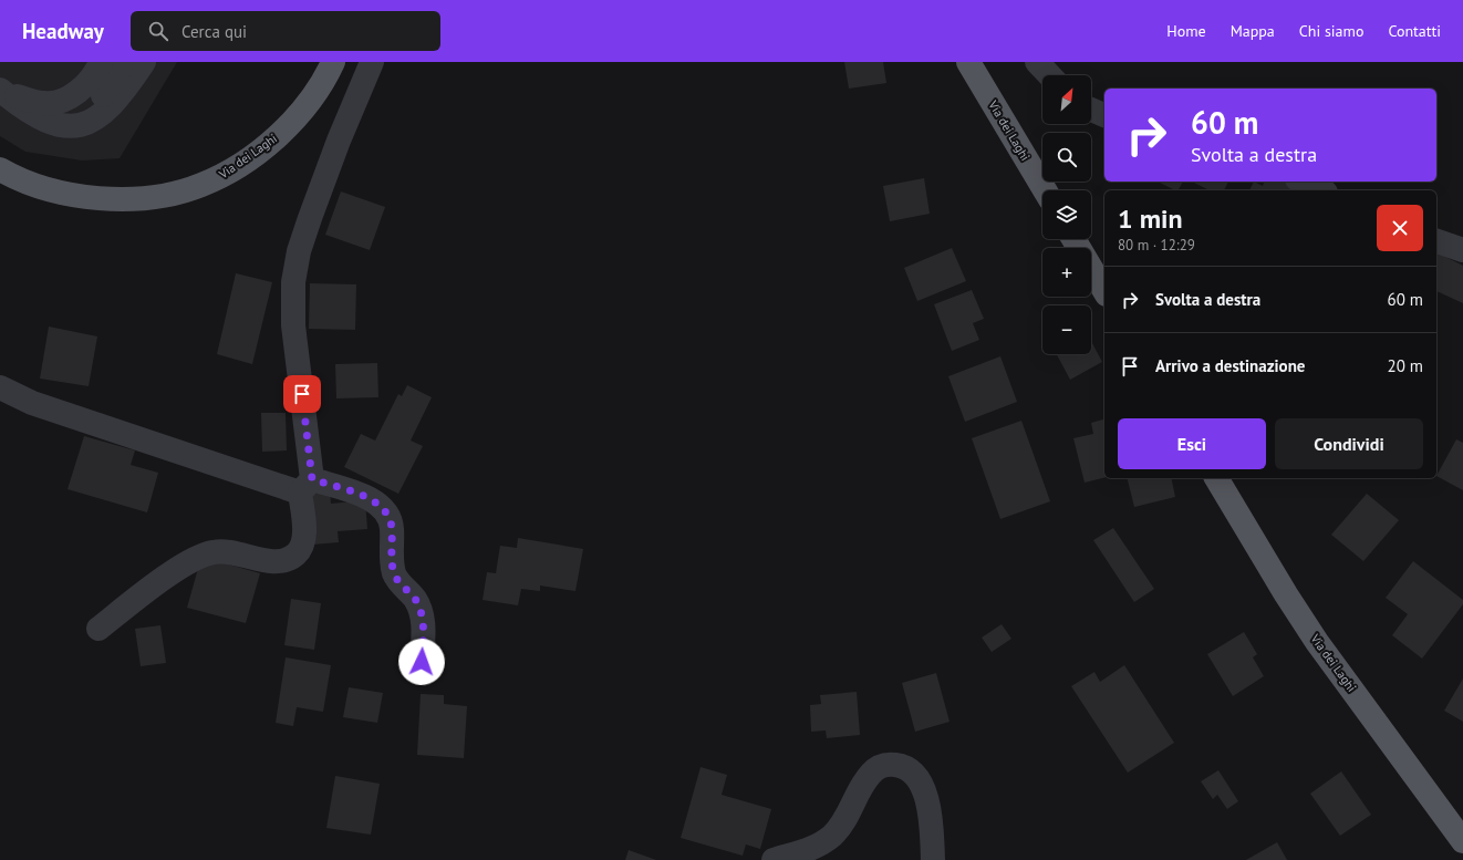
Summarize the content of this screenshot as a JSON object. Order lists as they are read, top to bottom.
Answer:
{
  "streets": {
    "main road": ["Via dei Laghi"]
  },
  "north": "top right",
  "page": {
    "header": "Headway",
    "search": "Cerca qui",
    "nav": [
      "Home",
      "Mappa",
      "Chi siamo",
      "Contatti"
    ],
    "map_buttons": ["+", "−"],
    "turn": ["60 m", "Svolta a destra"],
    "heading": ["1 min", "80 m · 12:29"],
    "list": [
      {
        "name": "Svolta a destra",
        "value": "60 m"
      },
      {
        "name": "Arrivo a destinazione",
        "value": "20 m"
      }
    ],
    "buttons": ["Esci", "Condividi"]
  }
}
